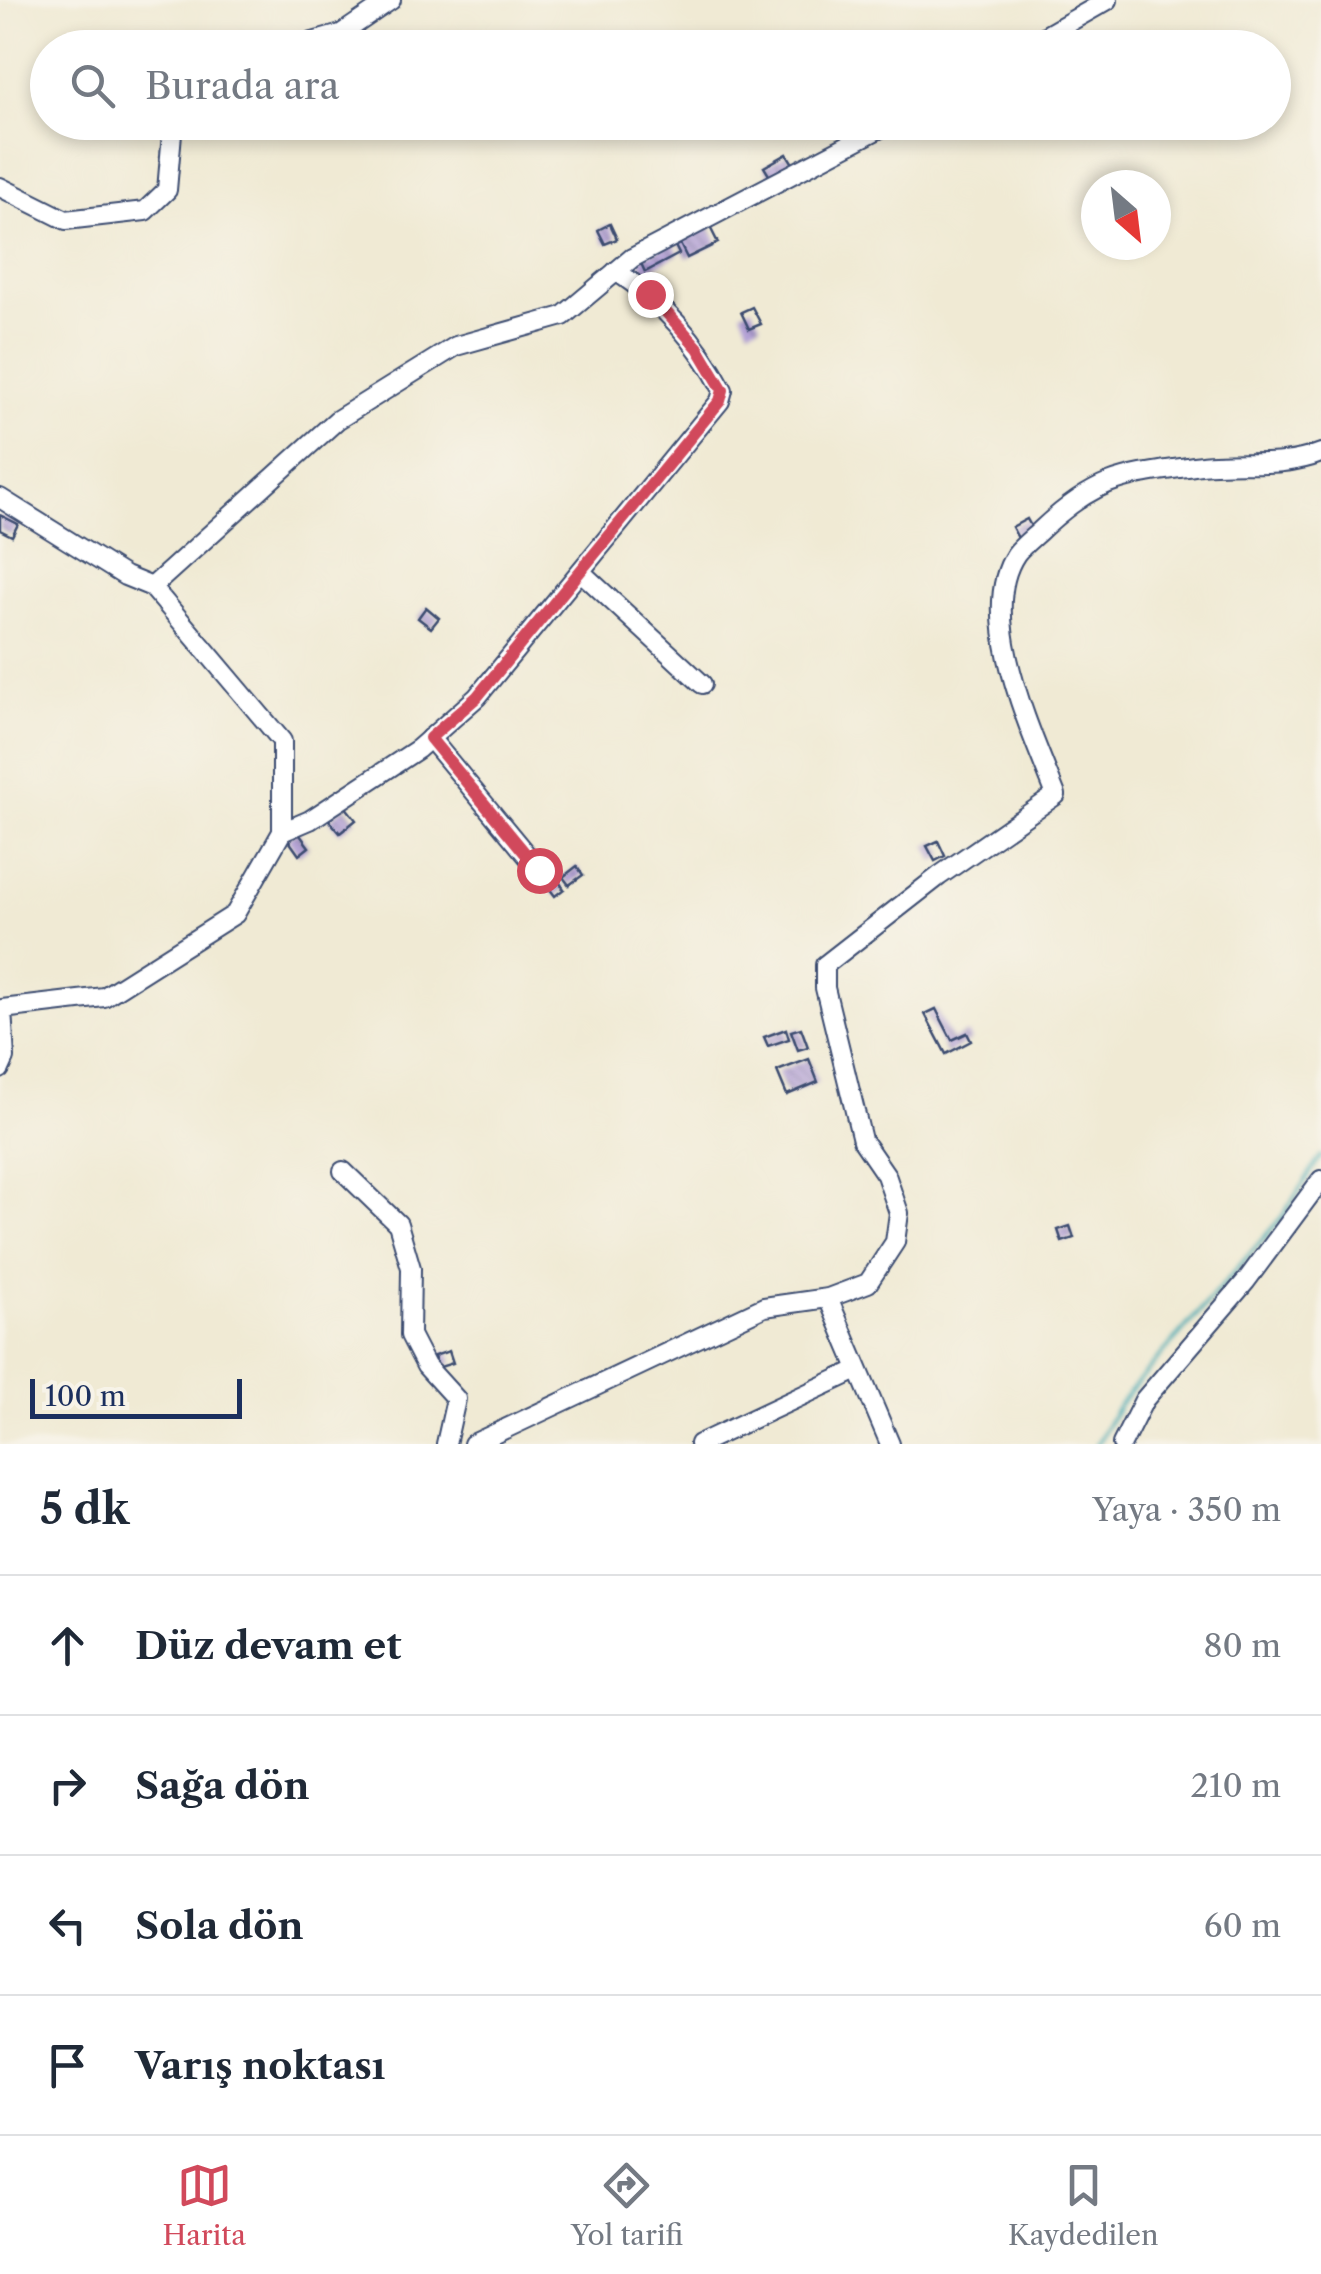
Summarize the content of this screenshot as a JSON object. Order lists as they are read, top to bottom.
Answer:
{
  "scale_bar": "100 m",
  "north": "bottom right",
  "page": {
    "search": "Burada ara",
    "scale": "100 m",
    "heading": ["5 dk", "Yaya · 350 m"],
    "list": [
      ["Düz devam et", "80 m"],
      ["Sağa dön", "210 m"],
      ["Sola dön", "60 m"],
      "Varış noktası"
    ],
    "nav": ["Harita", "Yol tarifi", "Kaydedilen"]
  }
}
